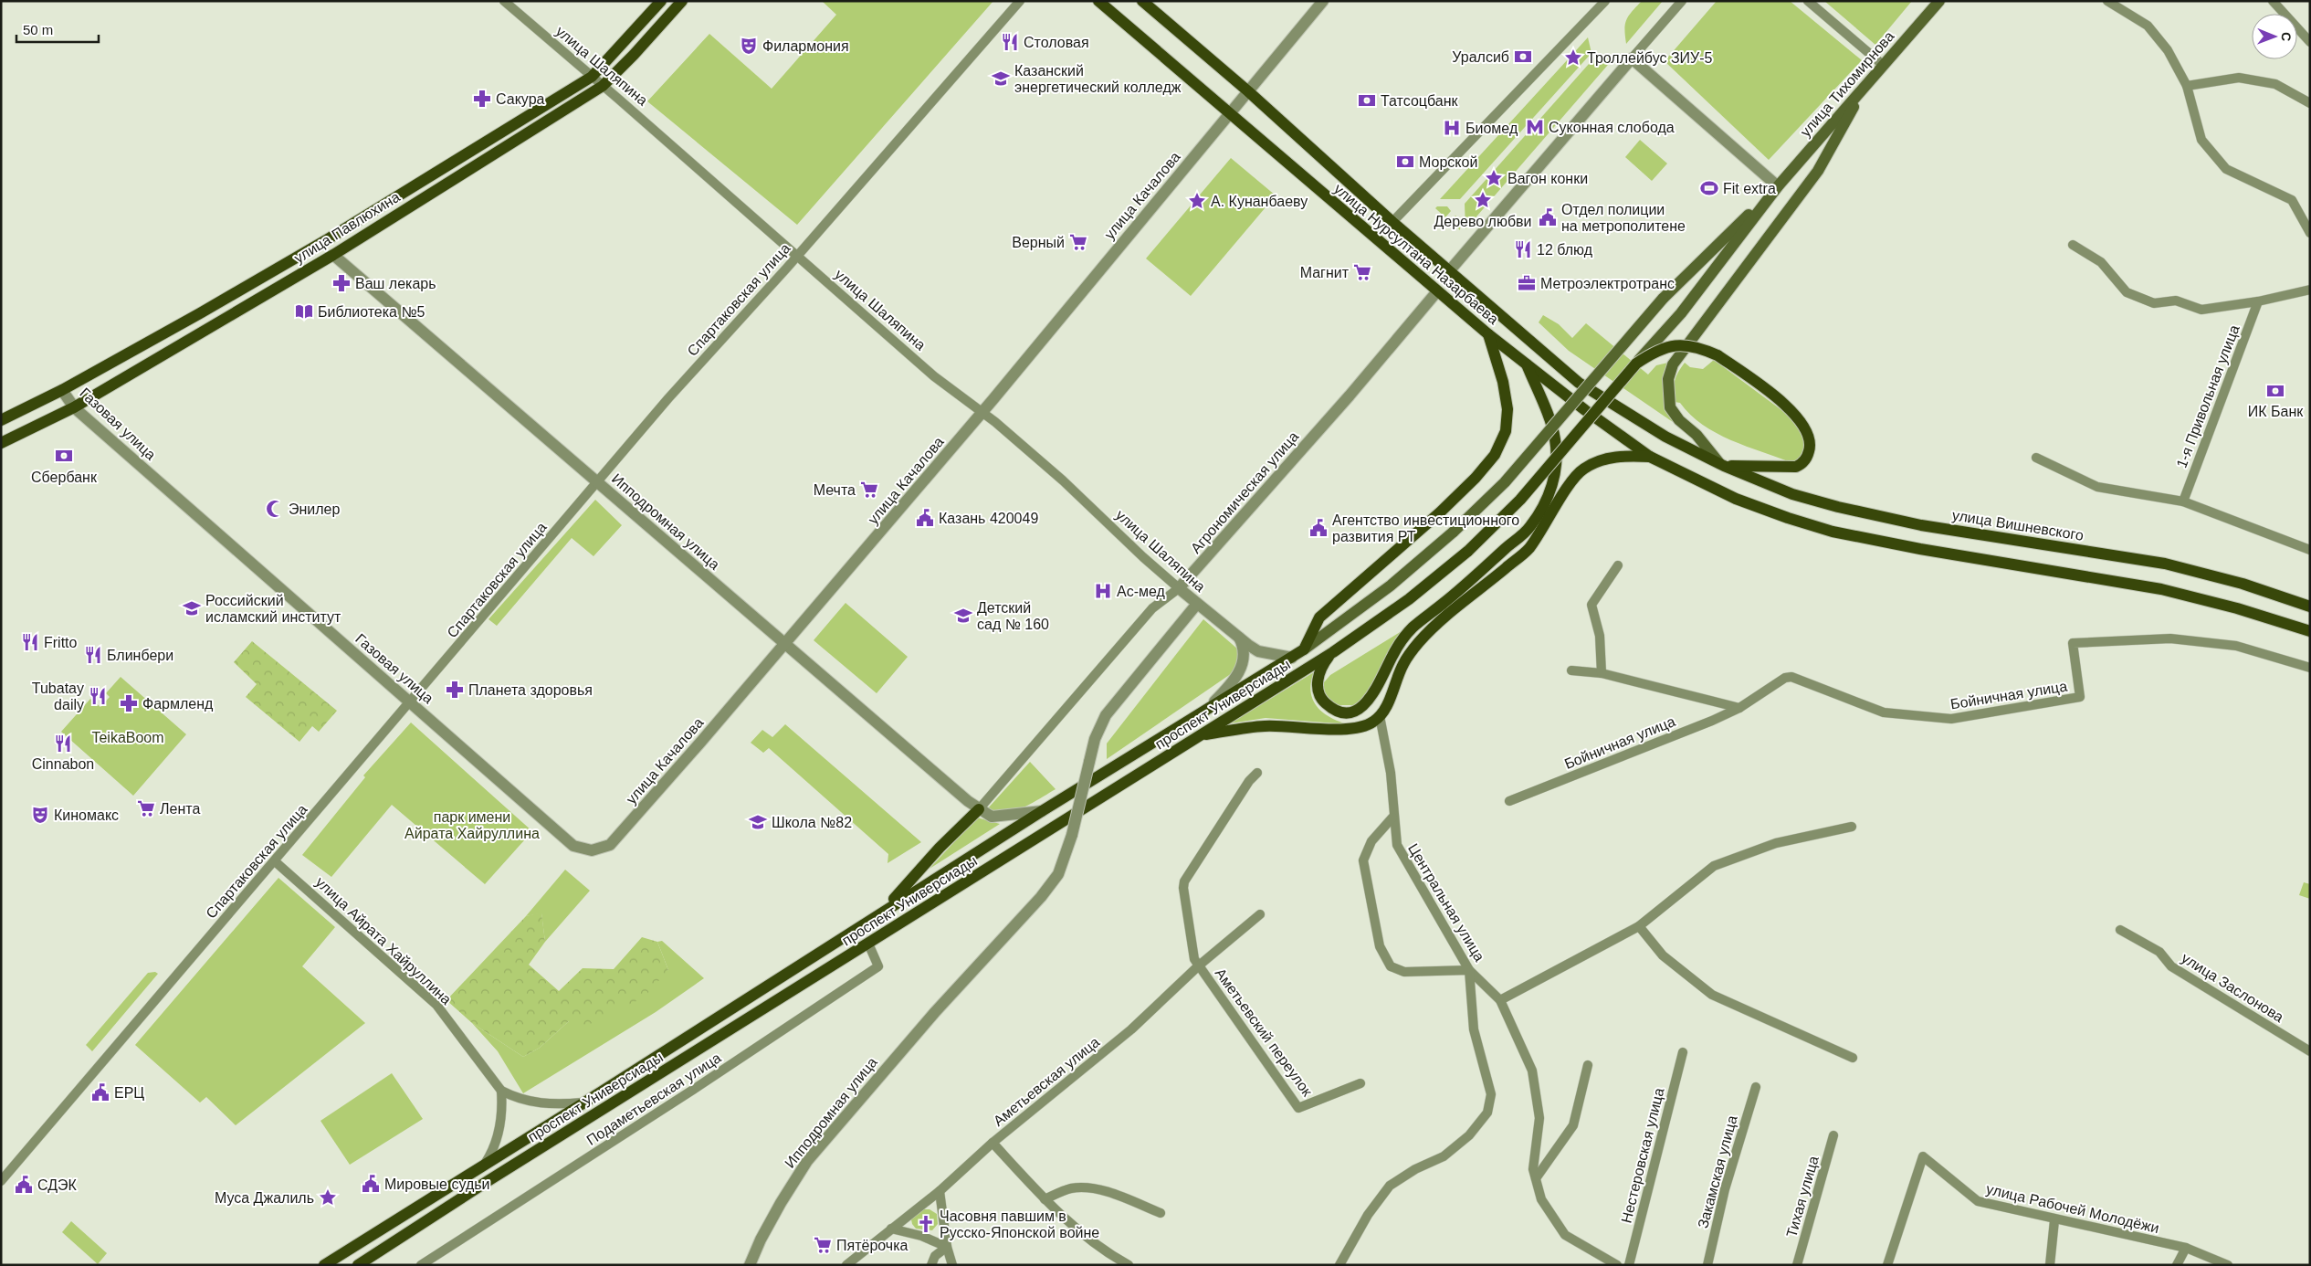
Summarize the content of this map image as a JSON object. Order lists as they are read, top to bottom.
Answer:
{
  "streets": {
    "main road": [
      "улица Тихомирнова",
      "улица Павлюхина",
      "улица Нурсултана Назарбаева",
      "улица Вишневского",
      "проспект Универсиады"
    ],
    "street": [
      "улица Шаляпина",
      "улица Качалова",
      "Спартаковская улица",
      "1-я Привольная улица",
      "Газовая улица",
      "Агрономическая улица",
      "Ипподромная улица",
      "Бойничная улица",
      "Центральная улица",
      "улица Айрата Хайруллина",
      "улица Заслонова",
      "Аметьевский переулок",
      "Аметьевская улица",
      "Подаметьевская улица",
      "Нестеровская улица",
      "Закамская улица",
      "Тихая улица",
      "улица Рабочей Молодёжи"
    ]
  },
  "crossings": [
    ["улица Шаляпина", "улица Качалова"],
    ["улица Шаляпина", "улица Павлюхина"],
    ["улица Шаляпина", "Спартаковская улица"],
    ["улица Шаляпина", "Агрономическая улица"],
    ["улица Шаляпина", "Ипподромная улица"],
    ["улица Шаляпина", "проспект Универсиады"],
    ["улица Качалова", "улица Нурсултана Назарбаева"],
    ["улица Качалова", "Газовая улица"],
    ["улица Качалова", "Ипподромная улица"],
    ["улица Павлюхина", "Газовая улица"],
    ["улица Павлюхина", "Ипподромная улица"],
    ["улица Нурсултана Назарбаева", "Агрономическая улица"],
    ["улица Нурсултана Назарбаева", "улица Вишневского"],
    ["улица Нурсултана Назарбаева", "проспект Универсиады"],
    ["Спартаковская улица", "Газовая улица"],
    ["Спартаковская улица", "Ипподромная улица"],
    ["Спартаковская улица", "улица Айрата Хайруллина"],
    ["Агрономическая улица", "Ипподромная улица"],
    ["улица Вишневского", "проспект Универсиады"],
    ["проспект Универсиады", "Подаметьевская улица"],
    ["Аметьевский переулок", "Аметьевская улица"]
  ],
  "parks": ["TeikaBoom", "парк имени Айрата Хайруллина"],
  "places": {
    "restaurant": [
      "Столовая",
      "12 блюд",
      "Fritto",
      "Блинбери",
      "Tubatay daily",
      "Cinnabon"
    ],
    "theatre": ["Филармония", "Киномакс"],
    "bank": [
      "Уралсиб",
      "Татсоцбанк",
      "Морской",
      "ИК Банк",
      "Сбербанк"
    ],
    "place": [
      "Троллейбус ЗИУ-5",
      "Вагон конки",
      "Дерево любви",
      "А. Кунанбаеву",
      "Муса Джалиль"
    ],
    "school or university": [
      "Казанский энергетический колледж",
      "Российский исламский институт",
      "Детский сад № 160",
      "Школа №82"
    ],
    "pharmacy": [
      "Сакура",
      "Ваш лекарь",
      "Планета здоровья",
      "Фармленд"
    ],
    "metro station": ["Суконная слобода"],
    "hospital": ["Биомед", "Ас-мед"],
    "sports": ["Fit extra"],
    "public building": [
      "Отдел полиции на метрополитене",
      "Казань 420049",
      "Агентство инвестиционного развития РТ",
      "ЕРЦ",
      "Мировые судьи",
      "СДЭК"
    ],
    "supermarket": [
      "Верный",
      "Магнит",
      "Мечта",
      "Лента",
      "Пятёрочка"
    ],
    "office": ["Метроэлектротранс"],
    "library": ["Библиотека №5"],
    "mosque": ["Энилер"],
    "church": ["Часовня павшим в Русско-Японской войне"]
  },
  "scale_bar": "50 m",
  "north": "right"
}
